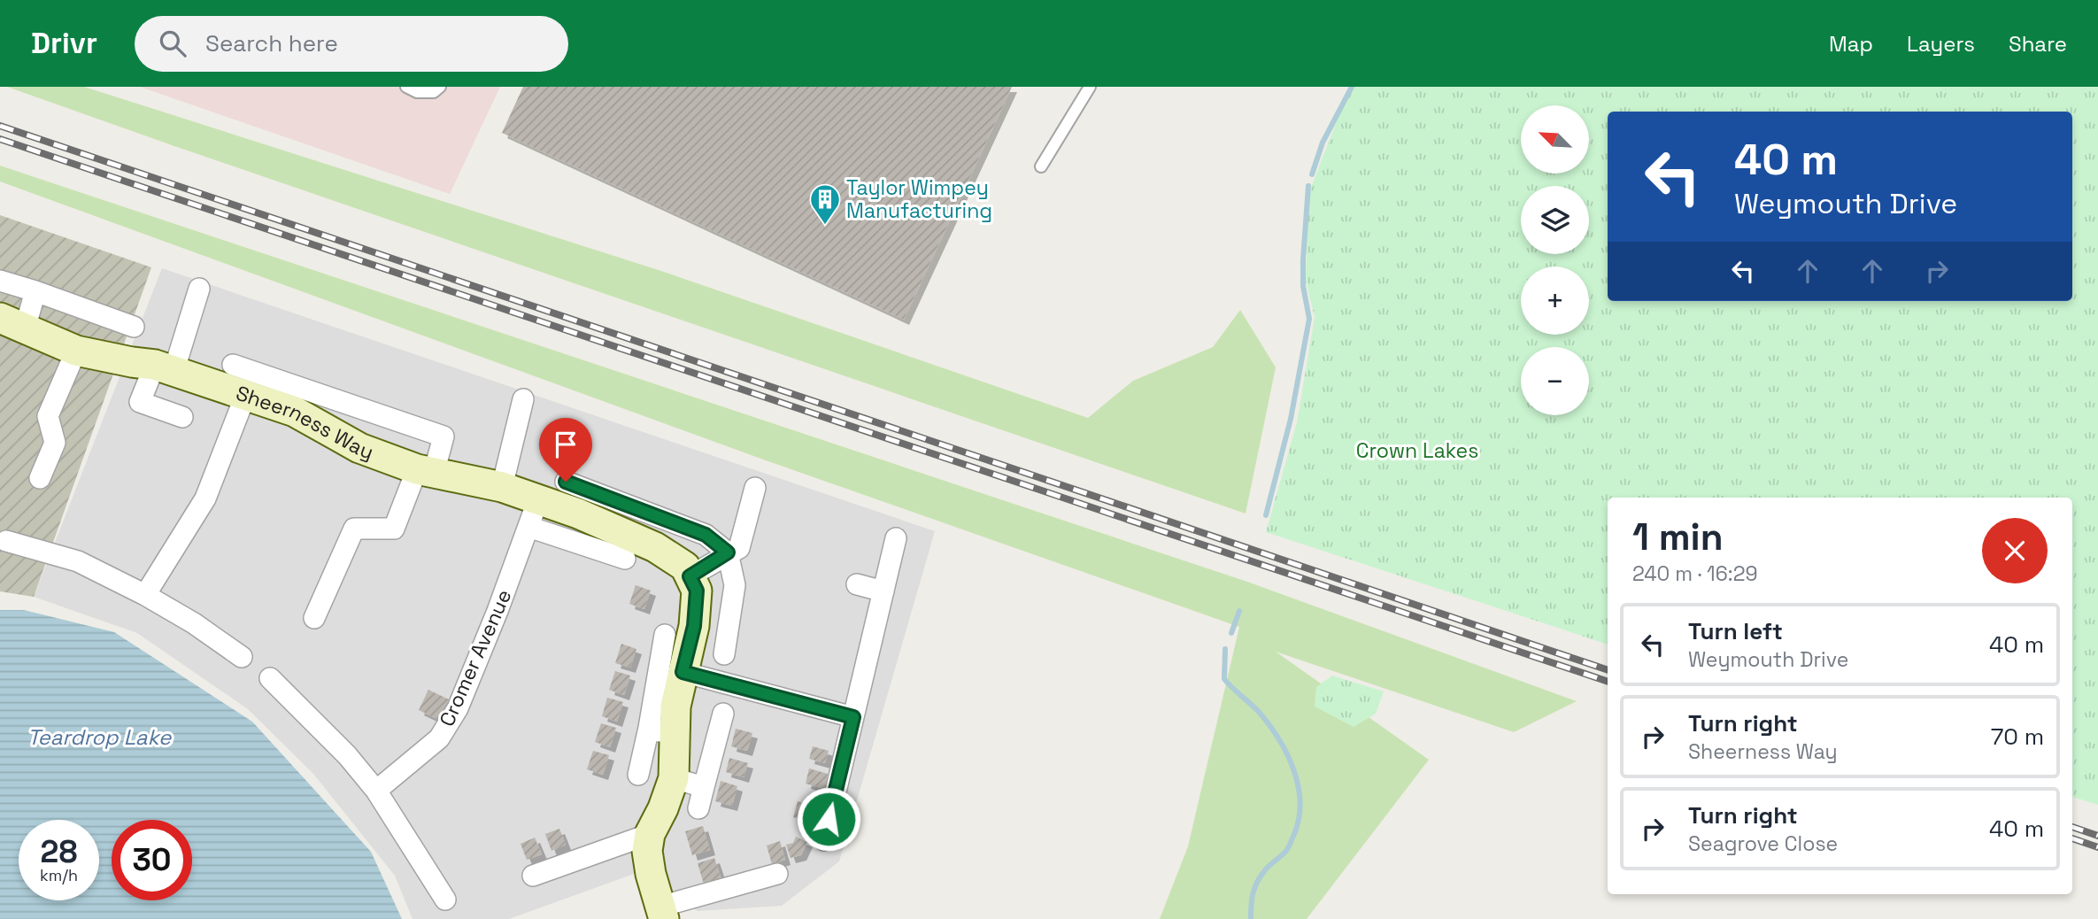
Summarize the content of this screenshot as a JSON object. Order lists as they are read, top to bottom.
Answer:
{
  "streets": {
    "street": ["Sheerness Way", "Cromer Avenue"]
  },
  "crossings": [
    ["Sheerness Way", "Cromer Avenue"]
  ],
  "water": ["Teardrop Lake"],
  "parks": ["Crown Lakes"],
  "places": {
    "building": ["Taylor Wimpey Manufacturing"]
  },
  "north": "top left",
  "page": {
    "header": "Drivr",
    "search": "Search here",
    "nav": ["Map", "Layers", "Share"],
    "map_buttons": ["+", "−"],
    "turn": ["40 m", "Weymouth Drive"],
    "heading": ["1 min", "240 m · 16:29"],
    "list": [
      {
        "name": "Turn left",
        "note": "Weymouth Drive",
        "value": "40 m"
      },
      {
        "name": "Turn right",
        "note": "Sheerness Way",
        "value": "70 m"
      },
      {
        "name": "Turn right",
        "note": "Seagrove Close",
        "value": "40 m"
      }
    ],
    "speed": "28 km/h",
    "limit": "30"
  }
}
